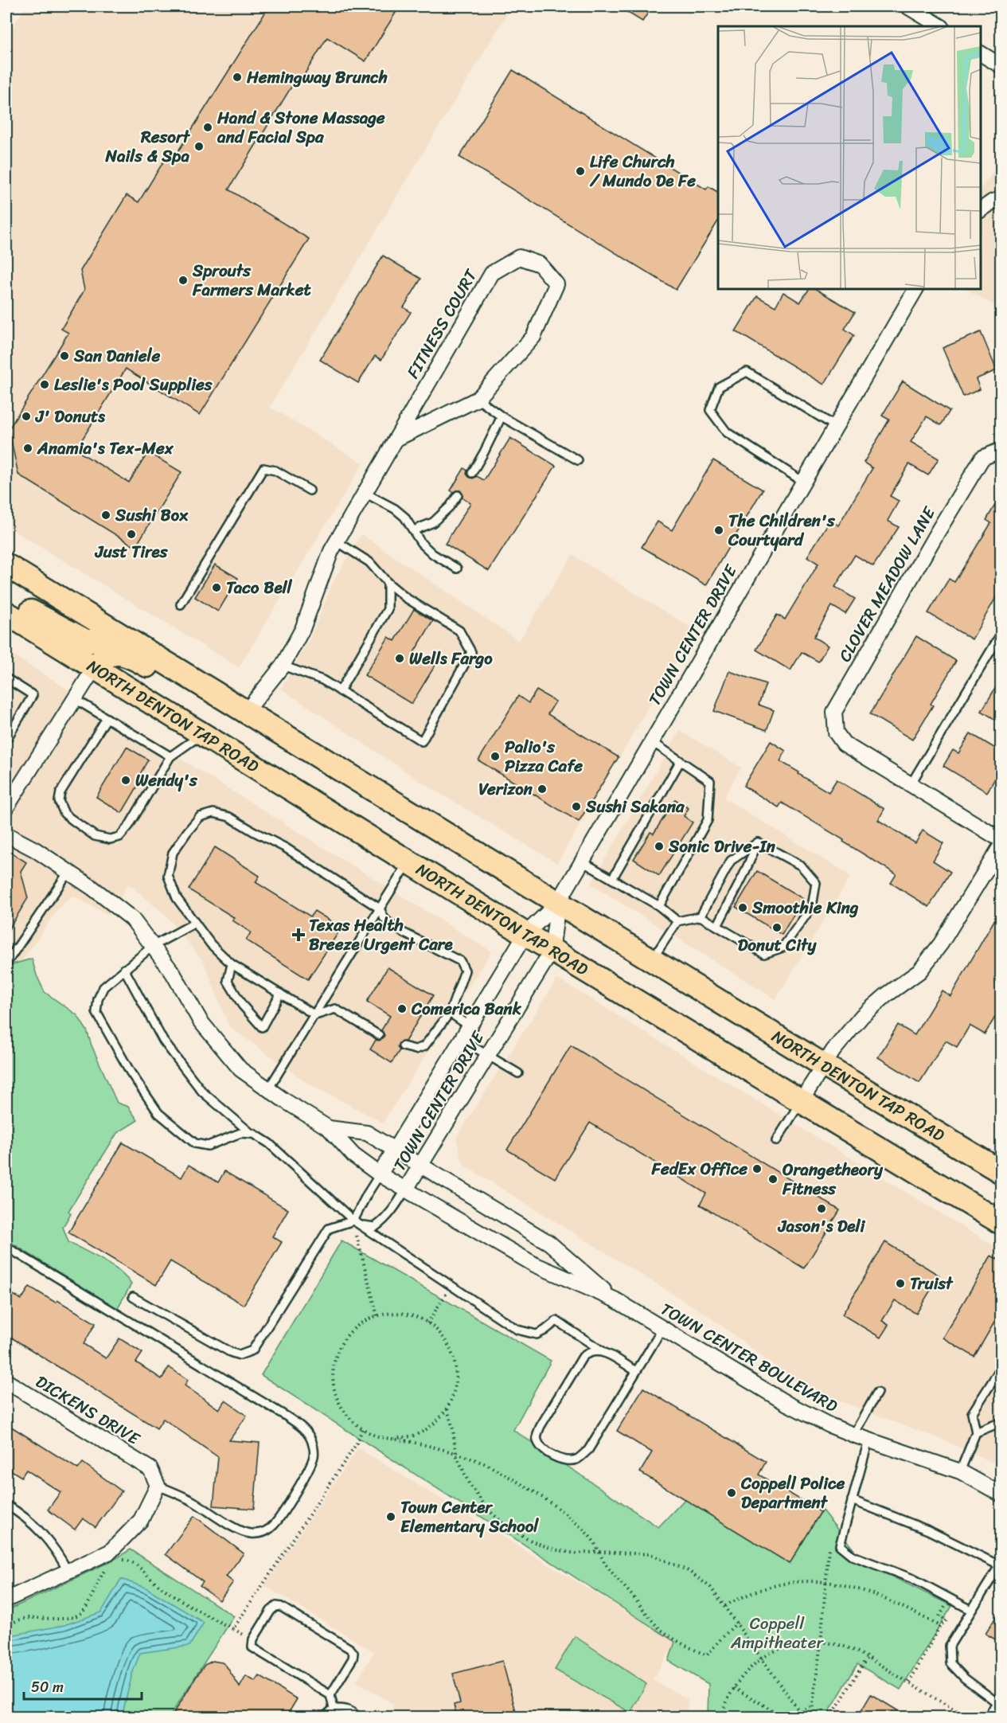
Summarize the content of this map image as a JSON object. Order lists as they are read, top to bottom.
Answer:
{
  "streets": {
    "main road": ["NORTH DENTON TAP ROAD"],
    "street": [
      "FITNESS COURT",
      "CLOVER MEADOW LANE",
      "TOWN CENTER DRIVE",
      "TOWN CENTER BOULEVARD",
      "DICKENS DRIVE"
    ]
  },
  "crossings": [
    ["FITNESS COURT", "NORTH DENTON TAP ROAD"],
    ["TOWN CENTER DRIVE", "NORTH DENTON TAP ROAD"],
    ["TOWN CENTER DRIVE", "TOWN CENTER BOULEVARD"]
  ],
  "parks": ["Coppell Ampitheater"],
  "places": {
    "other": [
      "Hemingway Brunch",
      "Hand & Stone Massage and Facial Spa",
      "Resort Nails & Spa",
      "Life Church / Mundo De Fe",
      "Sprouts Farmers Market",
      "San Daniele",
      "Leslie's Pool Supplies",
      "J' Donuts",
      "Anamia's Tex-Mex",
      "Sushi Box",
      "The Children's Courtyard",
      "Just Tires",
      "Taco Bell",
      "Wells Fargo",
      "Palio's Pizza Cafe",
      "Wendy's",
      "Verizon",
      "Sushi Sakana",
      "Sonic Drive-In",
      "Smoothie King",
      "Donut City",
      "Comerica Bank",
      "FedEx Office",
      "Orangetheory Fitness",
      "Jason's Deli",
      "Truist",
      "Coppell Police Department",
      "Town Center Elementary School"
    ],
    "health": ["Texas Health Breeze Urgent Care"]
  },
  "scale_bar": "50 m"
}
